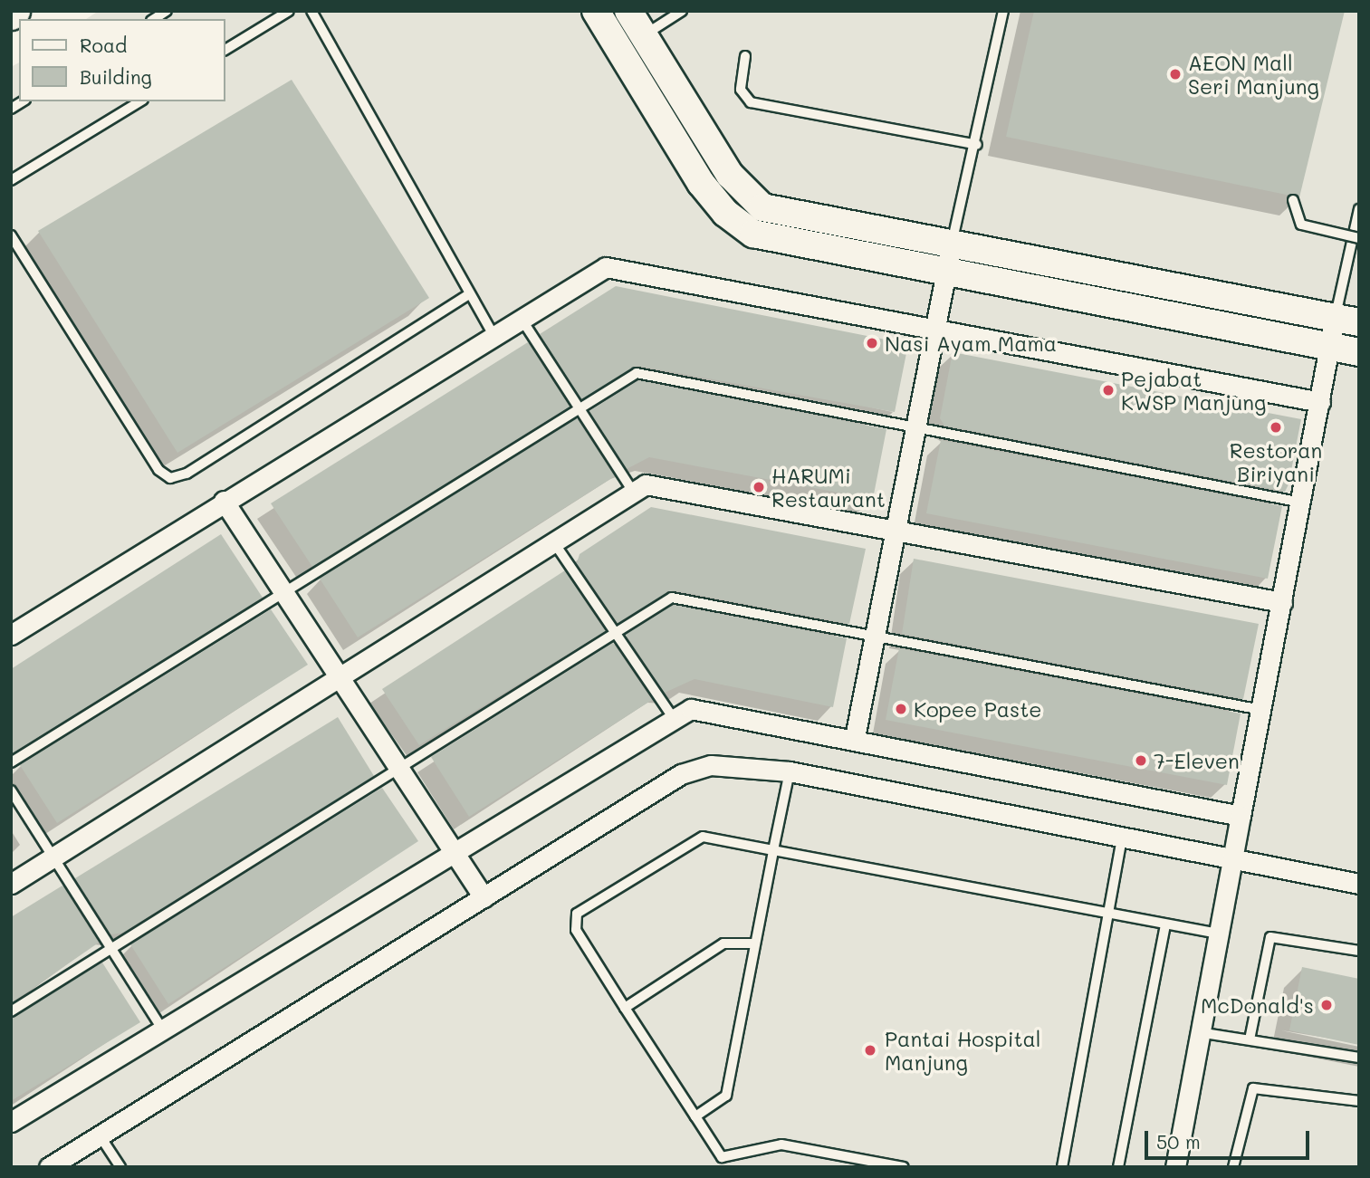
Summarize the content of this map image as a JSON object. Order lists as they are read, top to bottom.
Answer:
{
  "places": [
    "AEON Mall Seri Manjung",
    "Nasi Ayam Mama",
    "Pejabat KWSP Manjung",
    "Restoran Biriyani",
    "HARUMi Restaurant",
    "Kopee Paste",
    "7-Eleven",
    "McDonald's",
    "Pantai Hospital Manjung"
  ],
  "legend": ["Road", "Building"],
  "scale_bar": "50 m"
}
